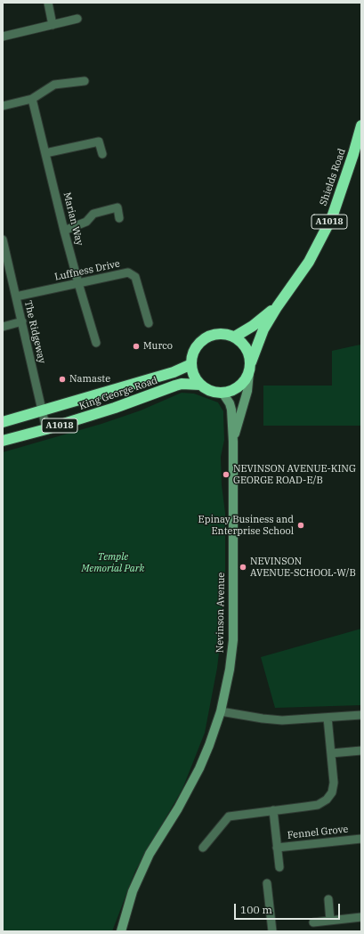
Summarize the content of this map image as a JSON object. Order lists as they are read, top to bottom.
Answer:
{
  "streets": {
    "highway": ["Shields Road", "A1018", "King George Road"],
    "street": [
      "Marian Way",
      "Luffness Drive",
      "The Ridgeway",
      "Nevinson Avenue",
      "Fennel Grove"
    ]
  },
  "crossings": [
    ["Shields Road", "A1018"],
    ["Shields Road", "King George Road"],
    ["Shields Road", "Nevinson Avenue"],
    ["Marian Way", "Luffness Drive"],
    ["A1018", "King George Road"],
    ["A1018", "Nevinson Avenue"],
    ["Luffness Drive", "The Ridgeway"],
    ["The Ridgeway", "King George Road"],
    ["King George Road", "Nevinson Avenue"]
  ],
  "parks": ["Temple Memorial Park"],
  "places": [
    "Murco",
    "Namaste",
    "NEVINSON AVENUE-KING GEORGE ROAD-E/B",
    "Epinay Business and Enterprise School",
    "NEVINSON AVENUE-SCHOOL-W/B"
  ],
  "scale_bar": "100 m"
}
